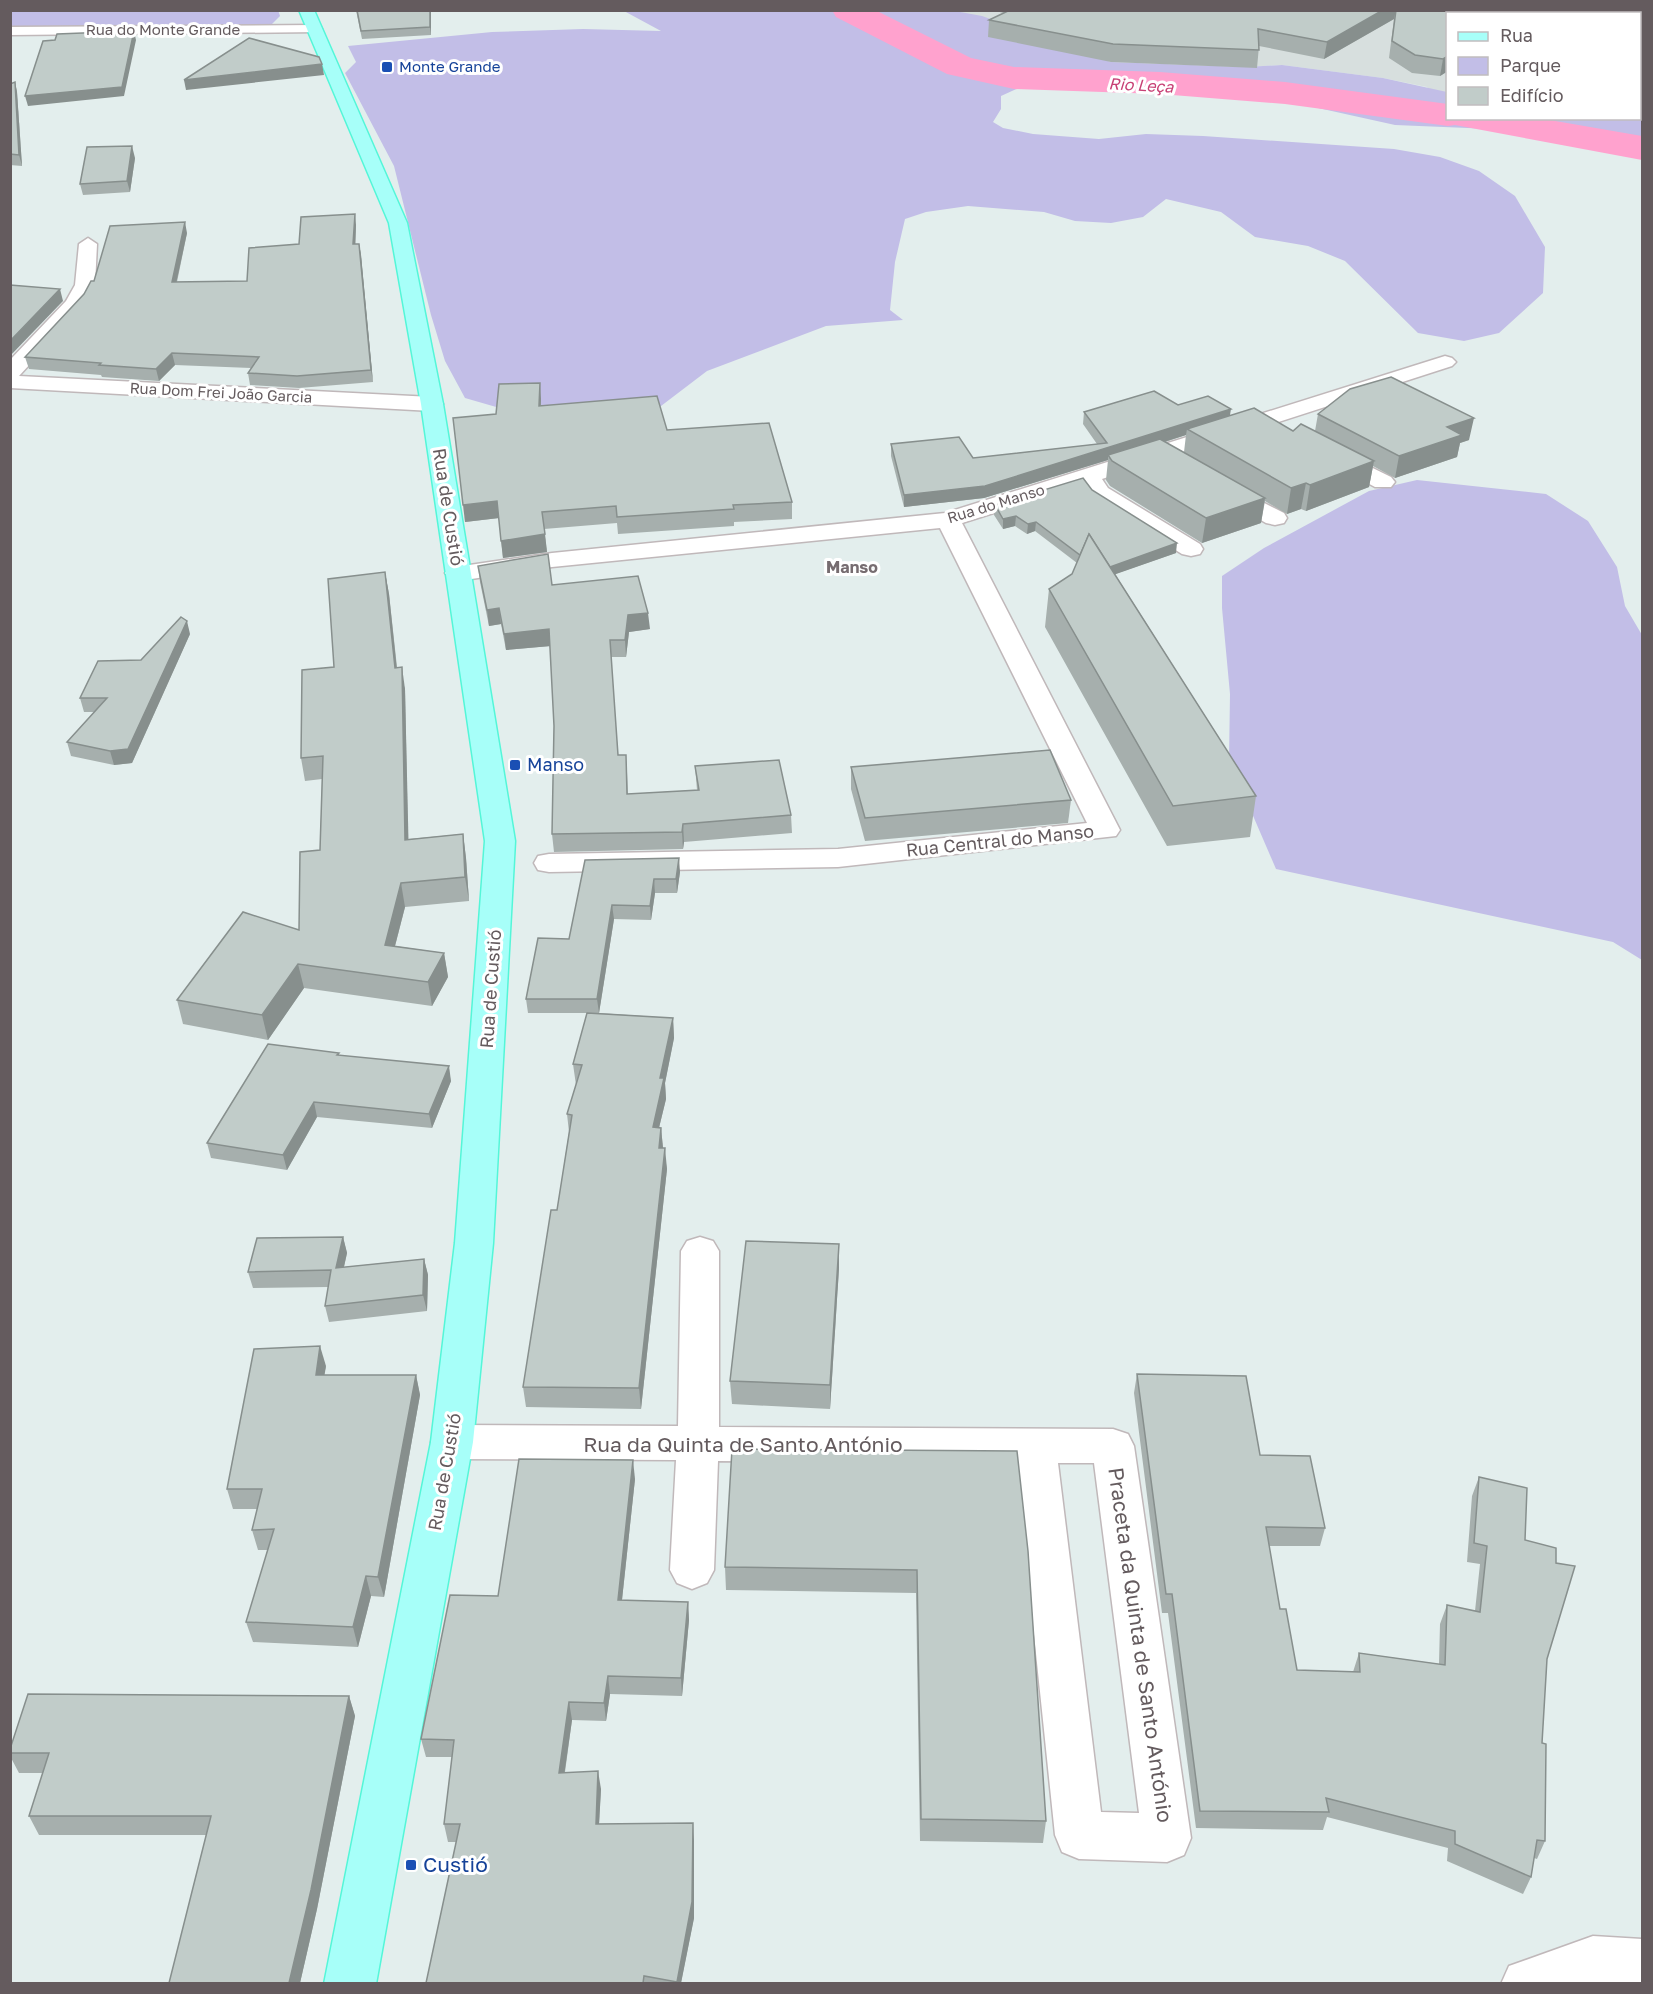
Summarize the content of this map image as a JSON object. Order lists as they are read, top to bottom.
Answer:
{
  "streets": {
    "main road": ["Rua de Custió"],
    "street": [
      "Rua do Monte Grande",
      "Rua Dom Frei João Garcia",
      "Rua do Manso",
      "Rua Central do Manso",
      "Rua da Quinta de Santo António",
      "Praceta da Quinta de Santo António"
    ]
  },
  "crossings": [
    ["Rua do Monte Grande", "Rua de Custió"],
    ["Rua Dom Frei João Garcia", "Rua de Custió"],
    ["Rua do Manso", "Rua de Custió"],
    ["Rua do Manso", "Rua Central do Manso"],
    ["Rua de Custió", "Rua da Quinta de Santo António"],
    ["Rua da Quinta de Santo António", "Praceta da Quinta de Santo António"]
  ],
  "districts": ["Manso"],
  "water": ["Rio Leça"],
  "places": {
    "transit": ["Monte Grande", "Manso", "Custió"]
  },
  "legend": ["Rua", "Parque", "Edifício"]
}
